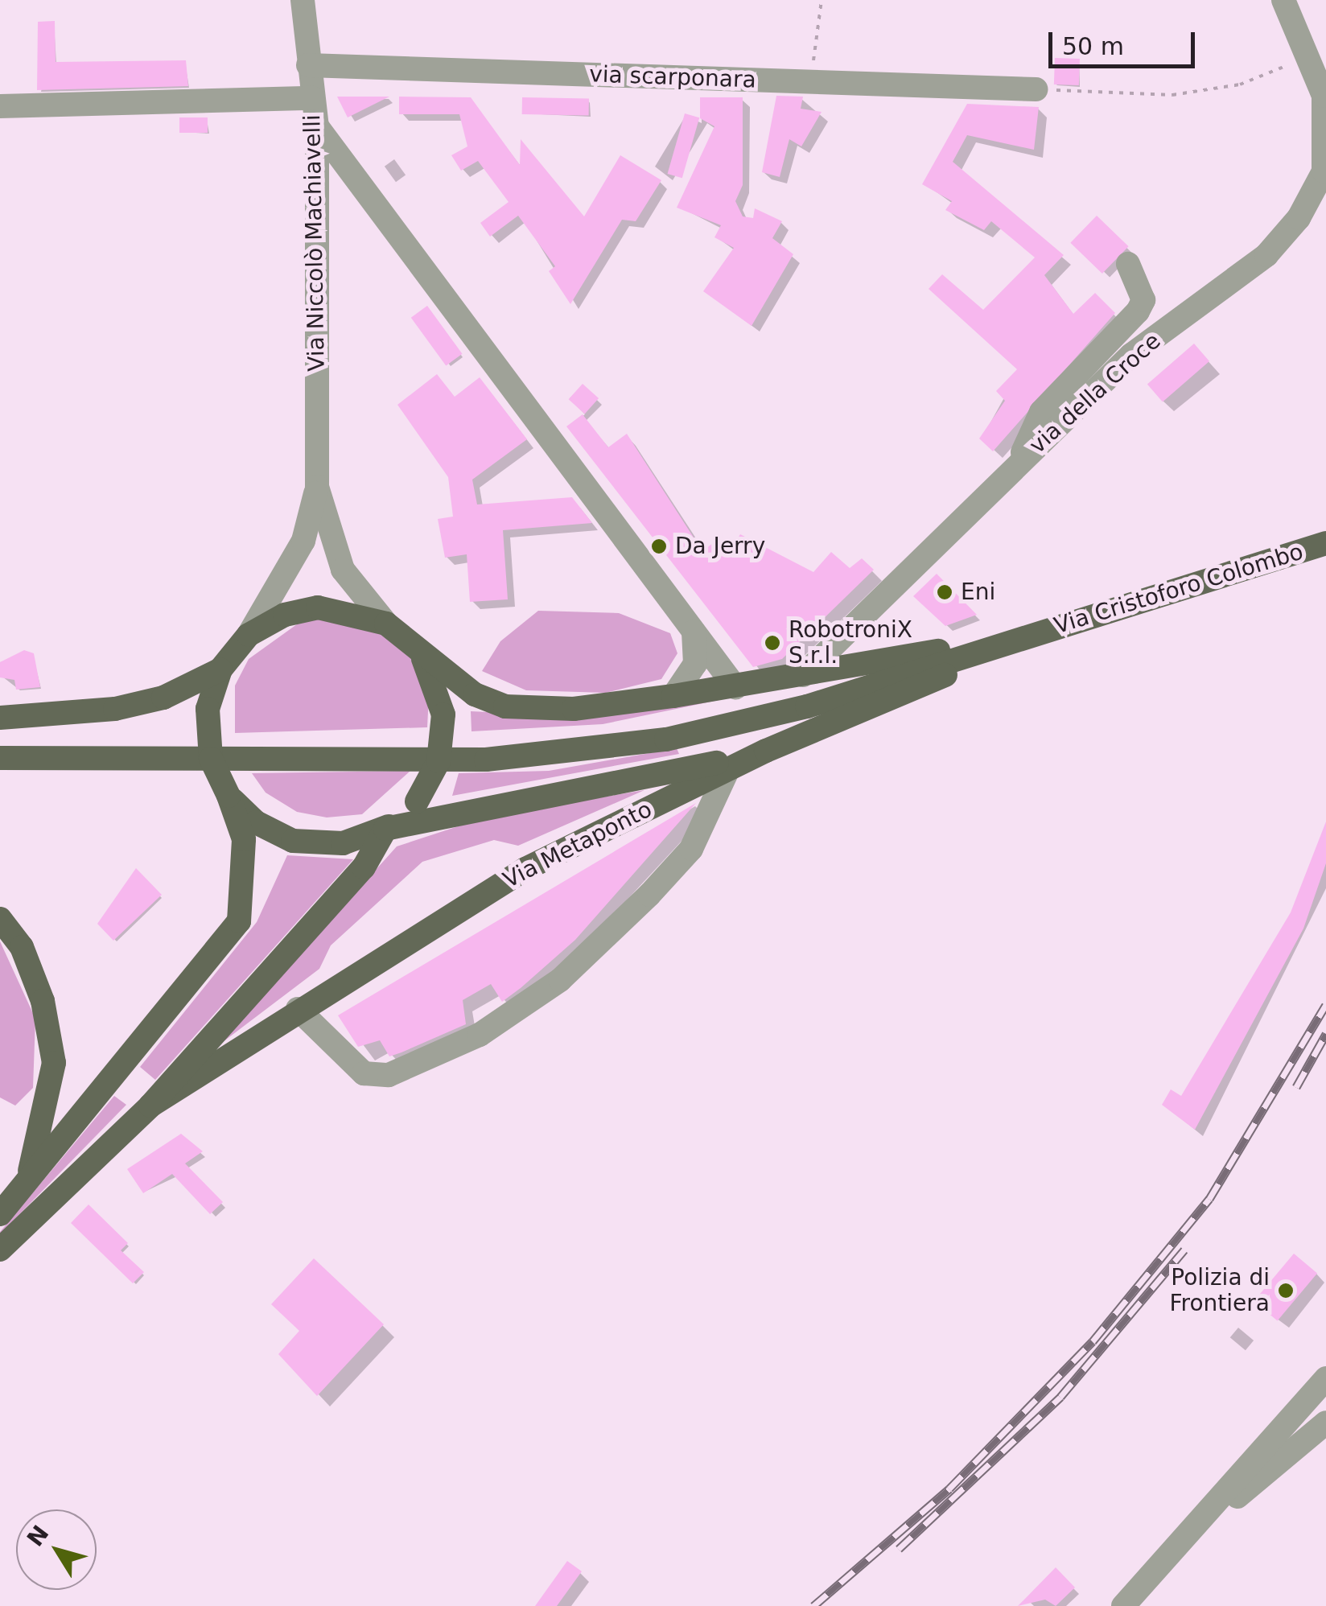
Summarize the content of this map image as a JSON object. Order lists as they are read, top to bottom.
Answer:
{
  "streets": {
    "main road": ["Via Cristoforo Colombo", "Via Metaponto"],
    "street": ["via scarponara", "Via Niccolò Machiavelli", "via della Croce"]
  },
  "crossings": [
    ["via scarponara", "Via Niccolò Machiavelli"],
    ["Via Cristoforo Colombo", "Via Metaponto"]
  ],
  "places": [
    "Da Jerry",
    "Eni",
    "RobotroniX S.r.l.",
    "Polizia di Frontiera"
  ],
  "scale_bar": "50 m",
  "north": "top left"
}
